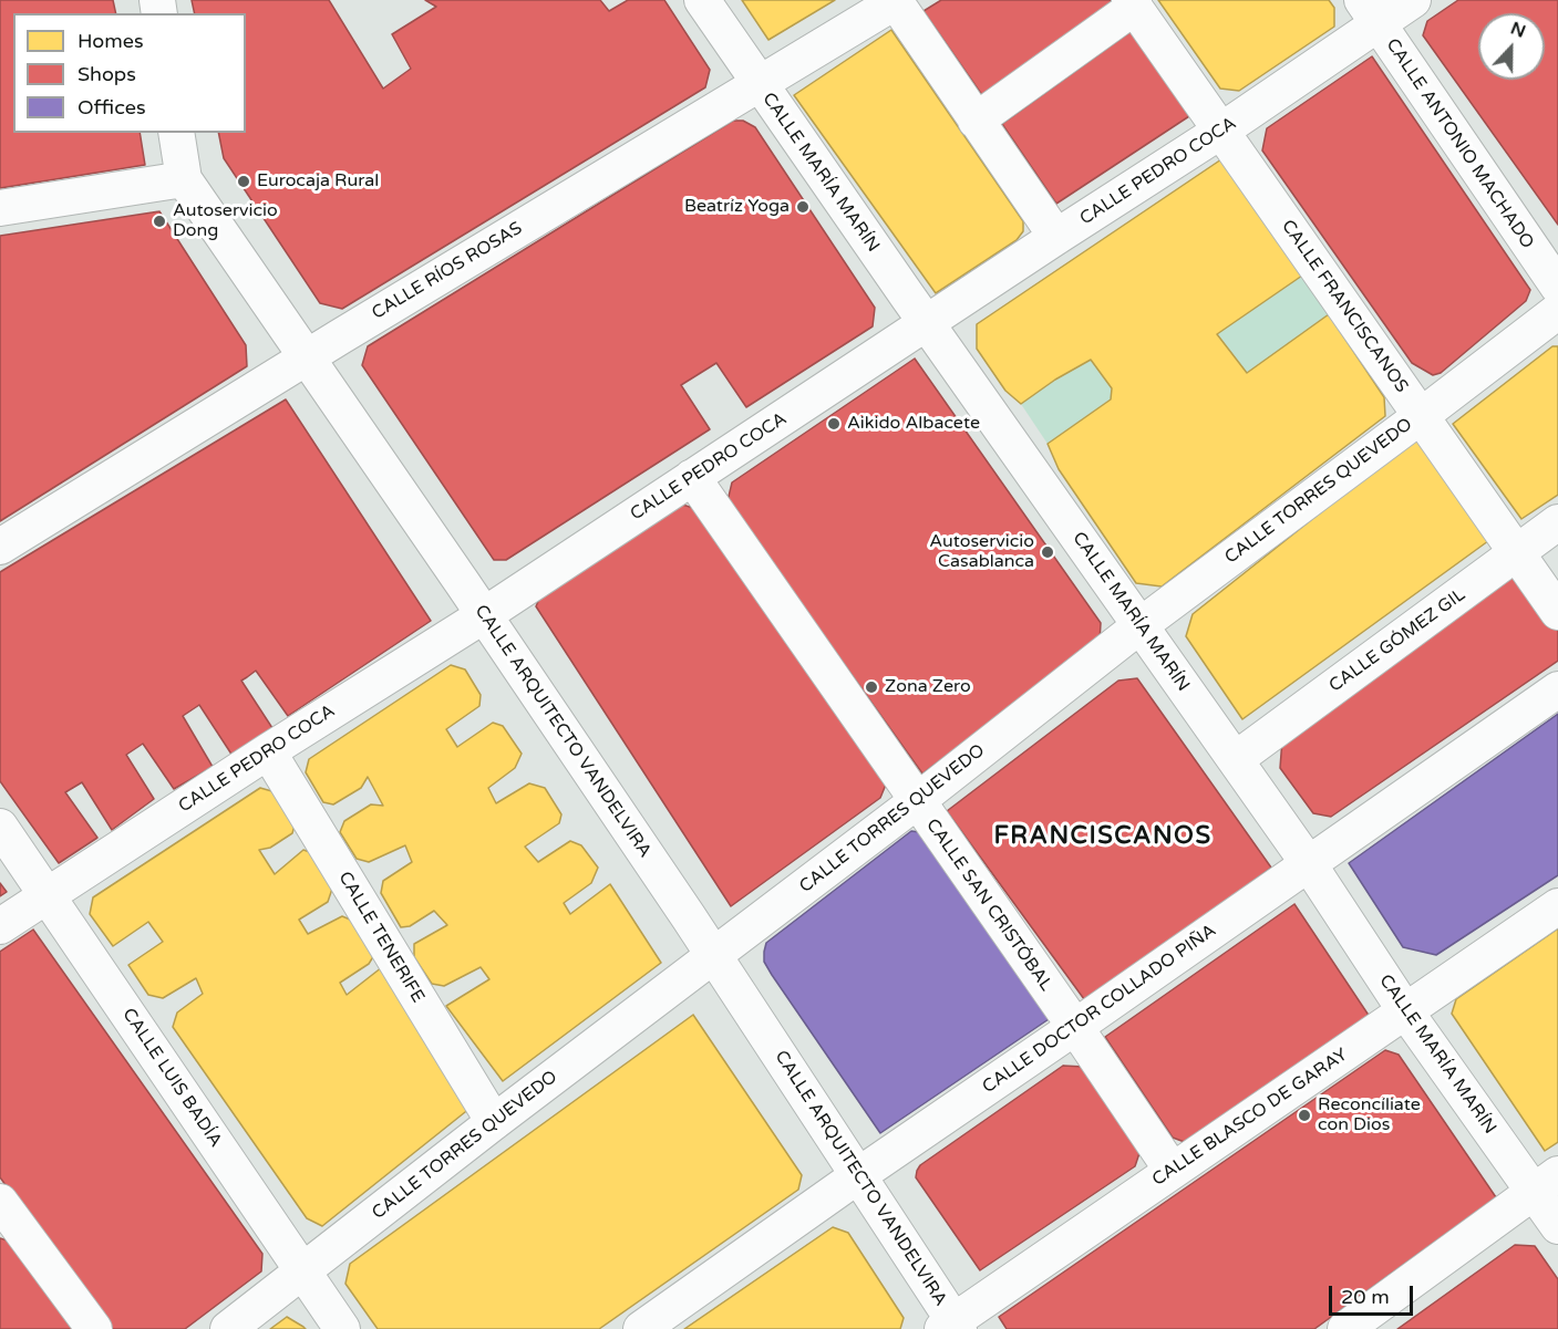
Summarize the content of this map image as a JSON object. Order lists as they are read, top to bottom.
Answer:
{
  "streets": {
    "street": [
      "CALLE ANTONIO MACHADO",
      "CALLE PEDRO COCA",
      "CALLE MARÍA MARÍN",
      "CALLE RÍOS ROSAS",
      "CALLE FRANCISCANOS",
      "CALLE TORRES QUEVEDO",
      "CALLE GÓMEZ GIL",
      "CALLE ARQUITECTO VANDELVIRA",
      "CALLE SAN CRISTÓBAL",
      "CALLE TENERIFE",
      "CALLE DOCTOR COLLADO PIÑA",
      "CALLE LUIS BADÍA",
      "CALLE BLASCO DE GARAY"
    ]
  },
  "crossings": [
    ["CALLE ANTONIO MACHADO", "CALLE PEDRO COCA"],
    ["CALLE PEDRO COCA", "CALLE MARÍA MARÍN"],
    ["CALLE PEDRO COCA", "CALLE FRANCISCANOS"],
    ["CALLE PEDRO COCA", "CALLE ARQUITECTO VANDELVIRA"],
    ["CALLE PEDRO COCA", "CALLE SAN CRISTÓBAL"],
    ["CALLE PEDRO COCA", "CALLE TENERIFE"],
    ["CALLE PEDRO COCA", "CALLE LUIS BADÍA"],
    ["CALLE MARÍA MARÍN", "CALLE RÍOS ROSAS"],
    ["CALLE MARÍA MARÍN", "CALLE TORRES QUEVEDO"],
    ["CALLE MARÍA MARÍN", "CALLE GÓMEZ GIL"],
    ["CALLE MARÍA MARÍN", "CALLE DOCTOR COLLADO PIÑA"],
    ["CALLE MARÍA MARÍN", "CALLE BLASCO DE GARAY"],
    ["CALLE RÍOS ROSAS", "CALLE ARQUITECTO VANDELVIRA"],
    ["CALLE FRANCISCANOS", "CALLE TORRES QUEVEDO"],
    ["CALLE FRANCISCANOS", "CALLE GÓMEZ GIL"],
    ["CALLE TORRES QUEVEDO", "CALLE ARQUITECTO VANDELVIRA"],
    ["CALLE TORRES QUEVEDO", "CALLE SAN CRISTÓBAL"],
    ["CALLE TORRES QUEVEDO", "CALLE TENERIFE"],
    ["CALLE TORRES QUEVEDO", "CALLE LUIS BADÍA"],
    ["CALLE ARQUITECTO VANDELVIRA", "CALLE DOCTOR COLLADO PIÑA"],
    ["CALLE ARQUITECTO VANDELVIRA", "CALLE BLASCO DE GARAY"],
    ["CALLE SAN CRISTÓBAL", "CALLE DOCTOR COLLADO PIÑA"],
    ["CALLE SAN CRISTÓBAL", "CALLE BLASCO DE GARAY"]
  ],
  "districts": ["FRANCISCANOS"],
  "places": [
    "Eurocaja Rural",
    "Beatríz Yoga",
    "Autoservicio Dong",
    "Aikido Albacete",
    "Autoservicio Casablanca",
    "Zona Zero",
    "Reconcíliate con Dios"
  ],
  "legend": ["Homes", "Shops", "Offices"],
  "scale_bar": "20 m",
  "north": "top"
}
